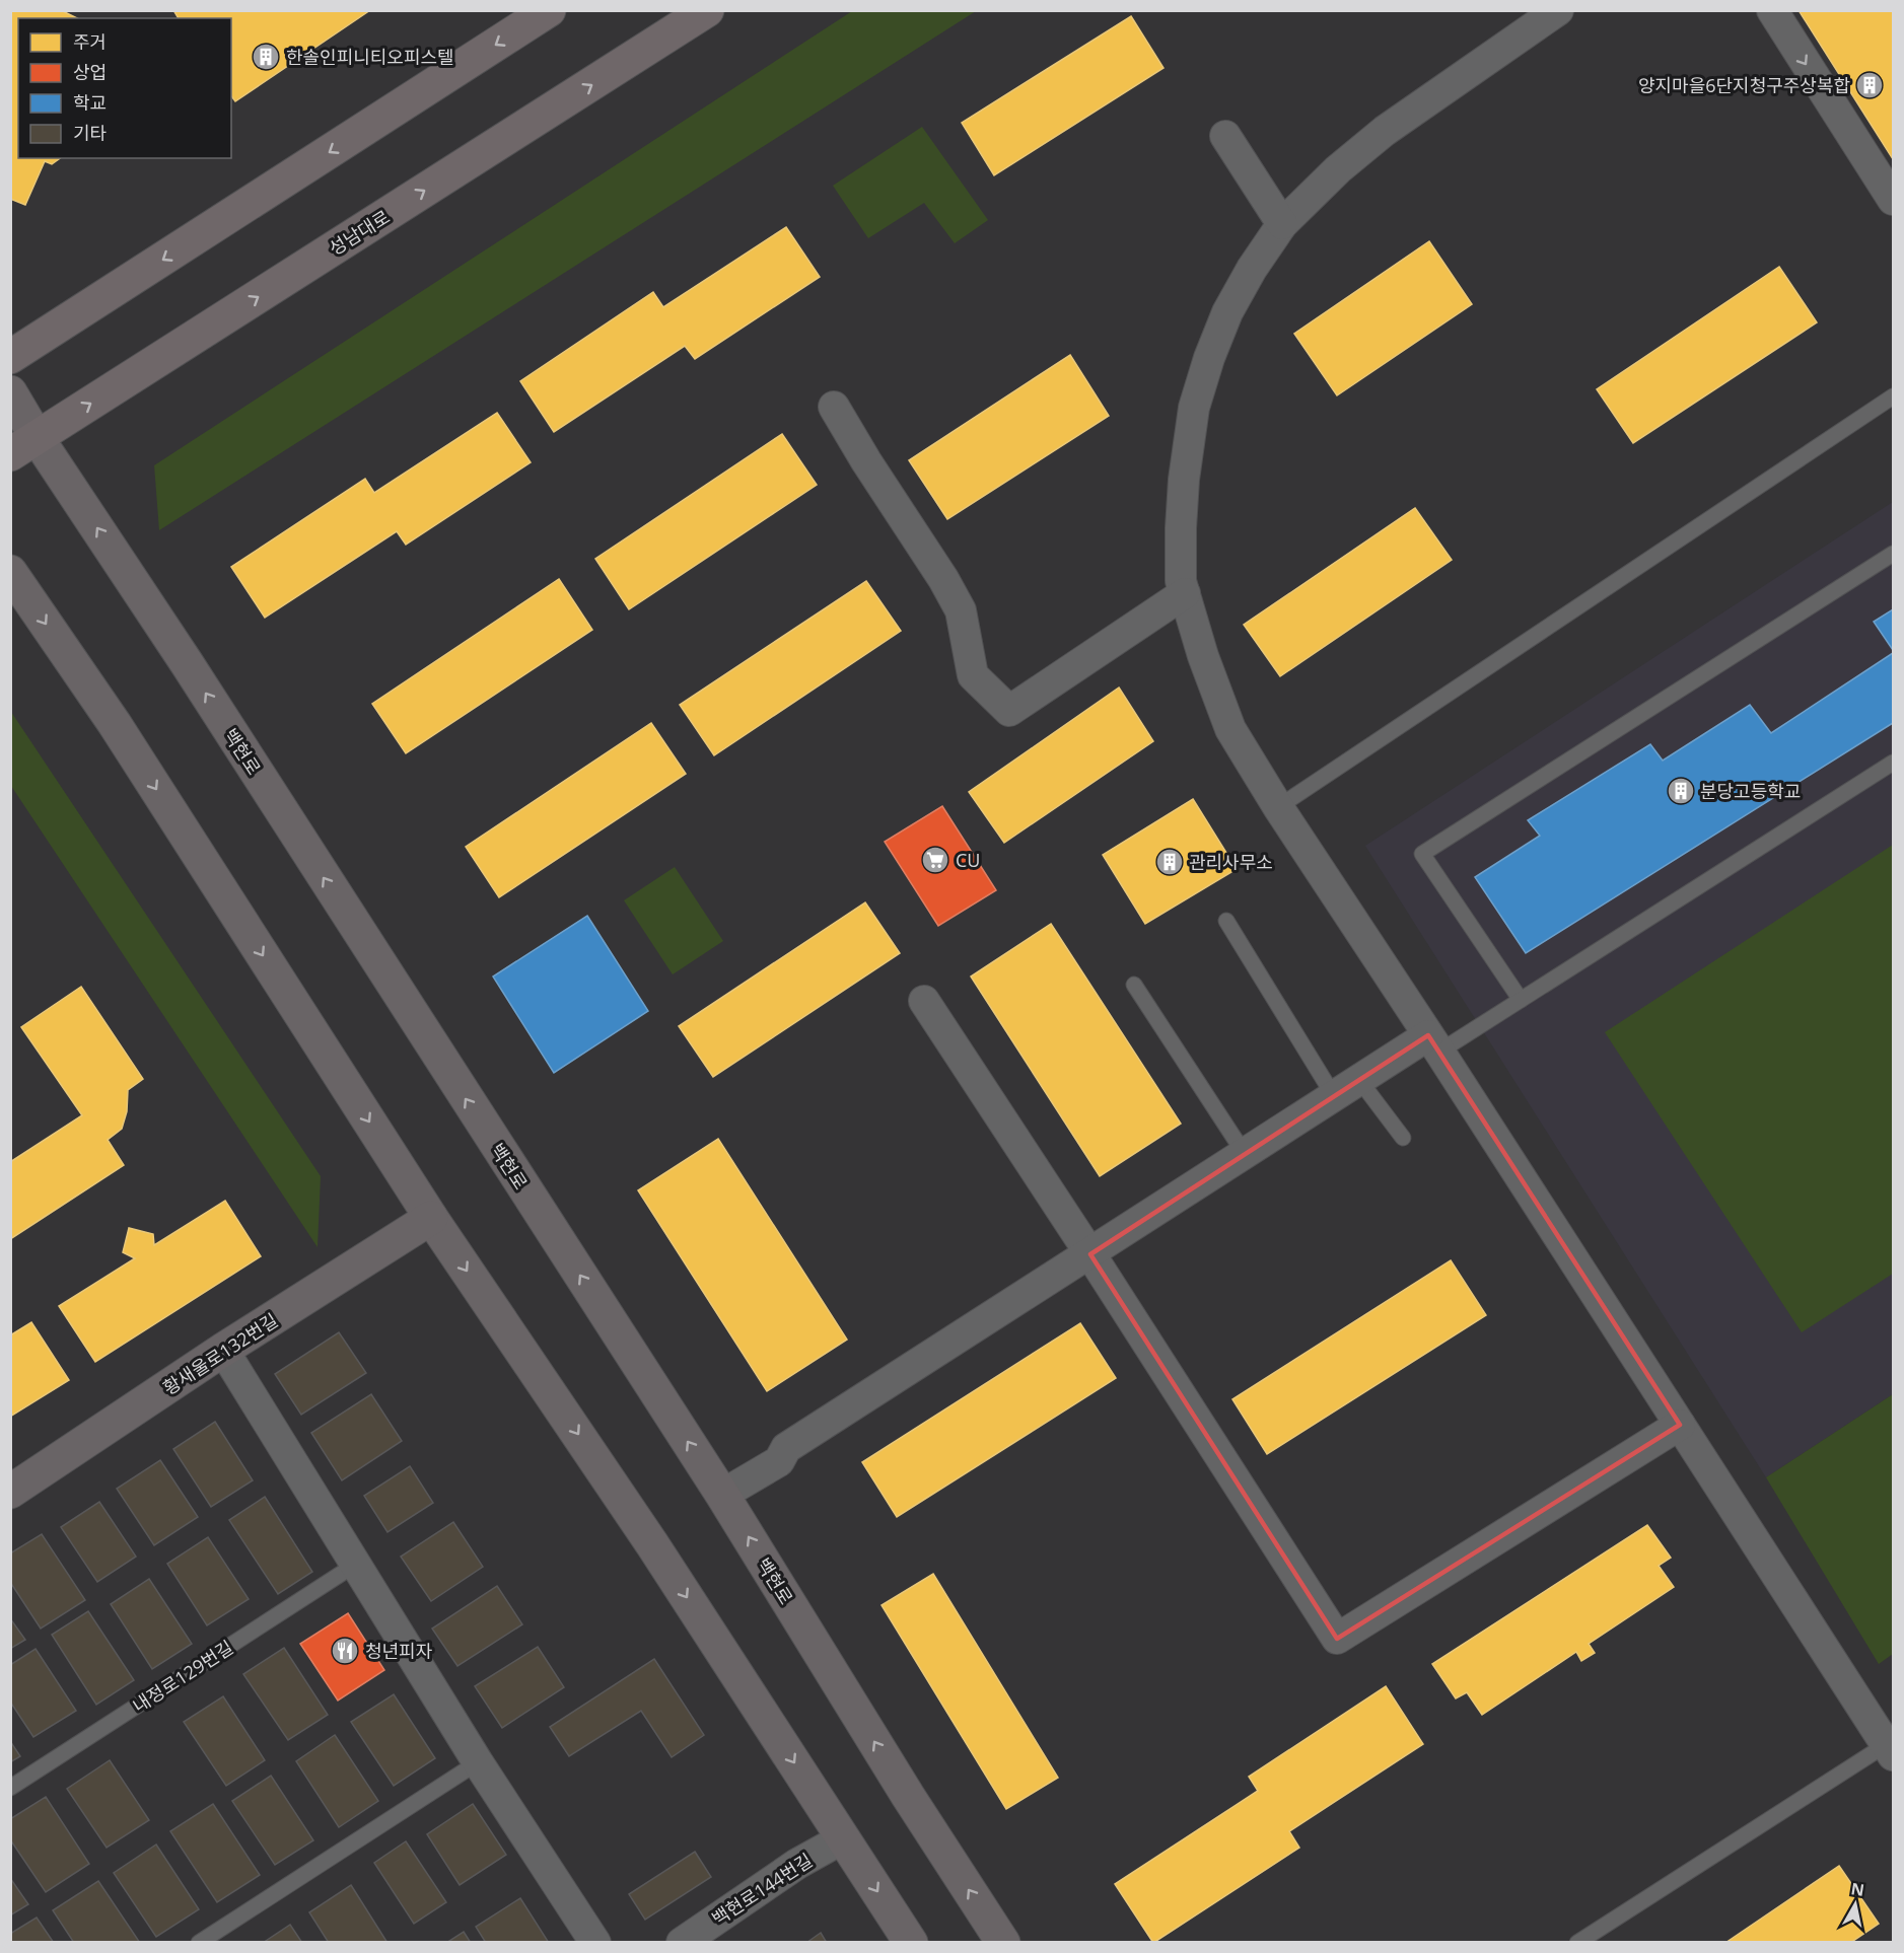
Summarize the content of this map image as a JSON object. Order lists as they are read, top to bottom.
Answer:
{
  "streets": {
    "main road": ["성남대로", "백현로", "황새울로132번길"],
    "street": ["백현로144번길"],
    "lane": ["내정로129번길"]
  },
  "crossings": [
    ["성남대로", "백현로"]
  ],
  "places": {
    "building": [
      "한솔인피니티오피스텔",
      "양지마을6단지청구주상복합",
      "분당고등학교",
      "관리사무소"
    ],
    "supermarket": ["CU"],
    "restaurant": ["청년피자"]
  },
  "legend": [
    "주거",
    "상업",
    "학교",
    "기타"
  ],
  "north": "top"
}
